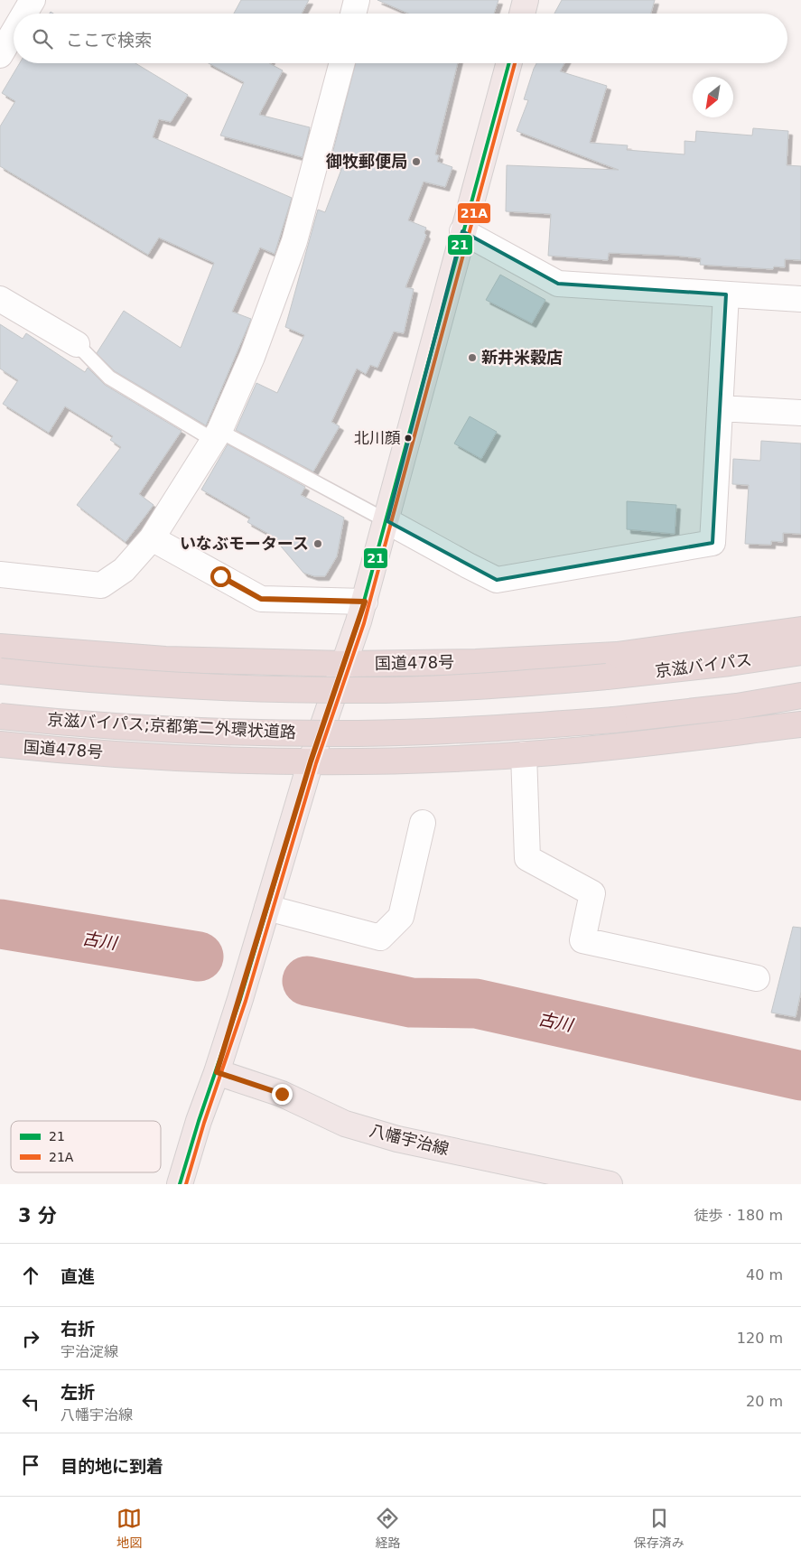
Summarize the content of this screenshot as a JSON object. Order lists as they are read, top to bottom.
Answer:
{
  "streets": {
    "highway": ["国道478号", "京滋バイパス", "京滋バイパス;京都第二外環状道路"],
    "main road": ["八幡宇治線"]
  },
  "water": ["古川"],
  "places": [
    "御牧郵便局",
    "新井米穀店",
    "北川顔",
    "いなぶモータース"
  ],
  "lines": ["transit line 21", "transit line 21A"],
  "legend": ["21", "21A"],
  "north": "bottom left",
  "page": {
    "search": "ここで検索",
    "heading": ["3 分", "徒歩 · 180 m"],
    "list": [
      ["直進", "40 m"],
      ["右折", "宇治淀線", "120 m"],
      ["左折", "八幡宇治線", "20 m"],
      "目的地に到着"
    ],
    "nav": ["地図", "経路", "保存済み"]
  }
}
